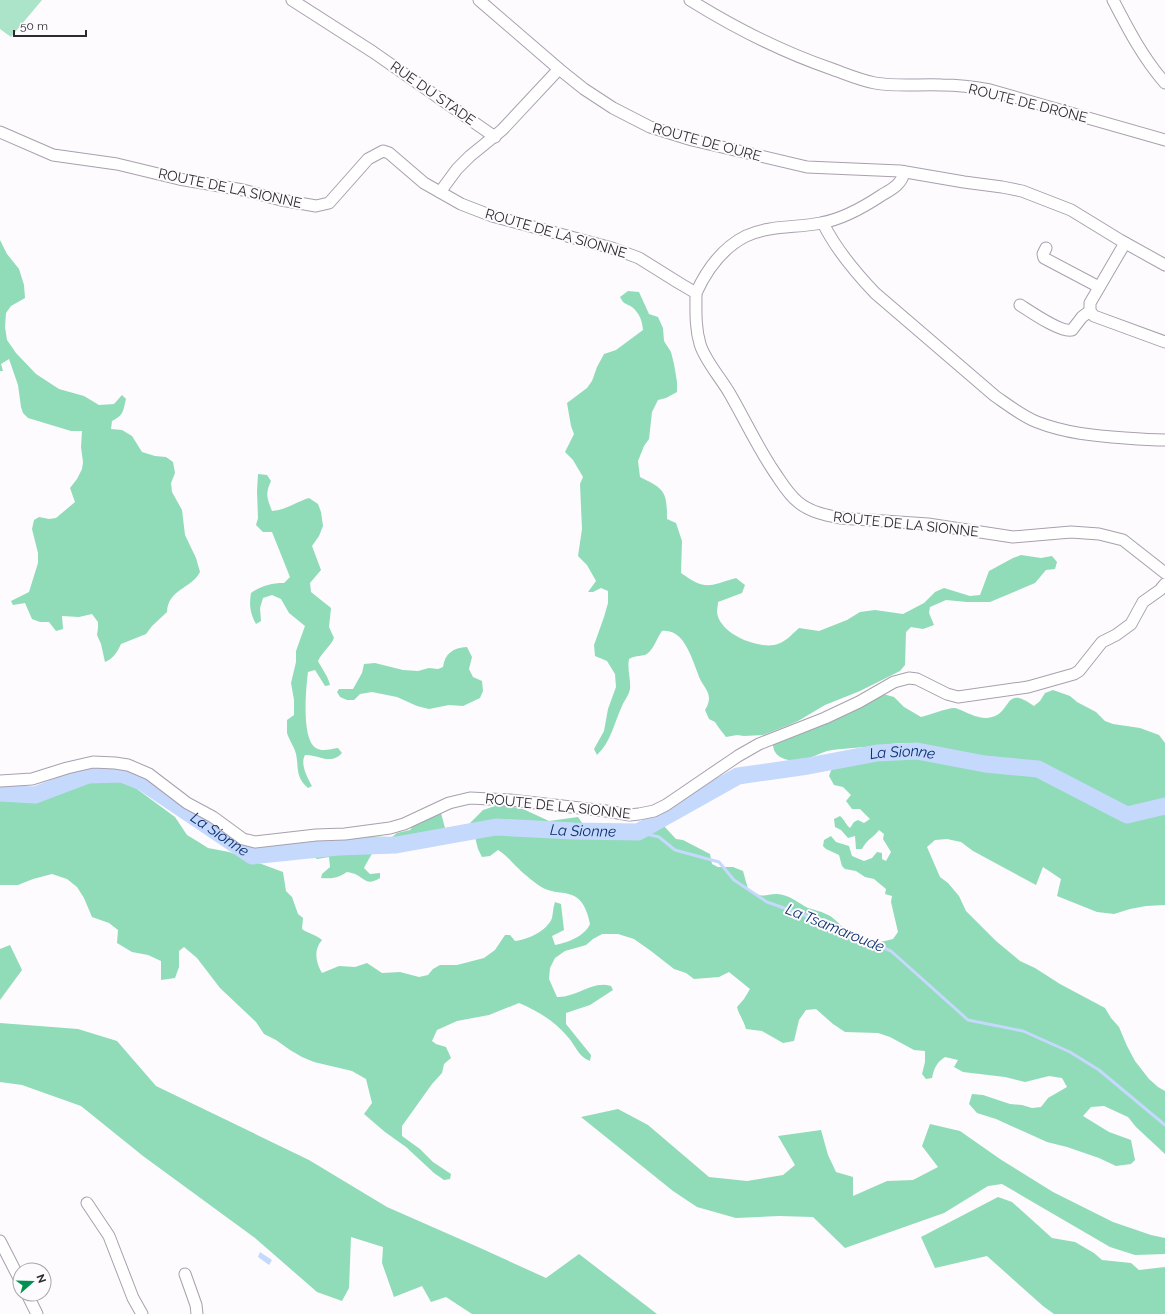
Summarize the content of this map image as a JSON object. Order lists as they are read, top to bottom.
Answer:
{
  "streets": {
    "street": [
      "RUE DU STADE",
      "ROUTE DE DRÔNE",
      "ROUTE DE OURE",
      "ROUTE DE LA SIONNE"
    ]
  },
  "water": ["La Sionne", "La Tsamaroude"],
  "scale_bar": "50 m",
  "north": "right"
}
